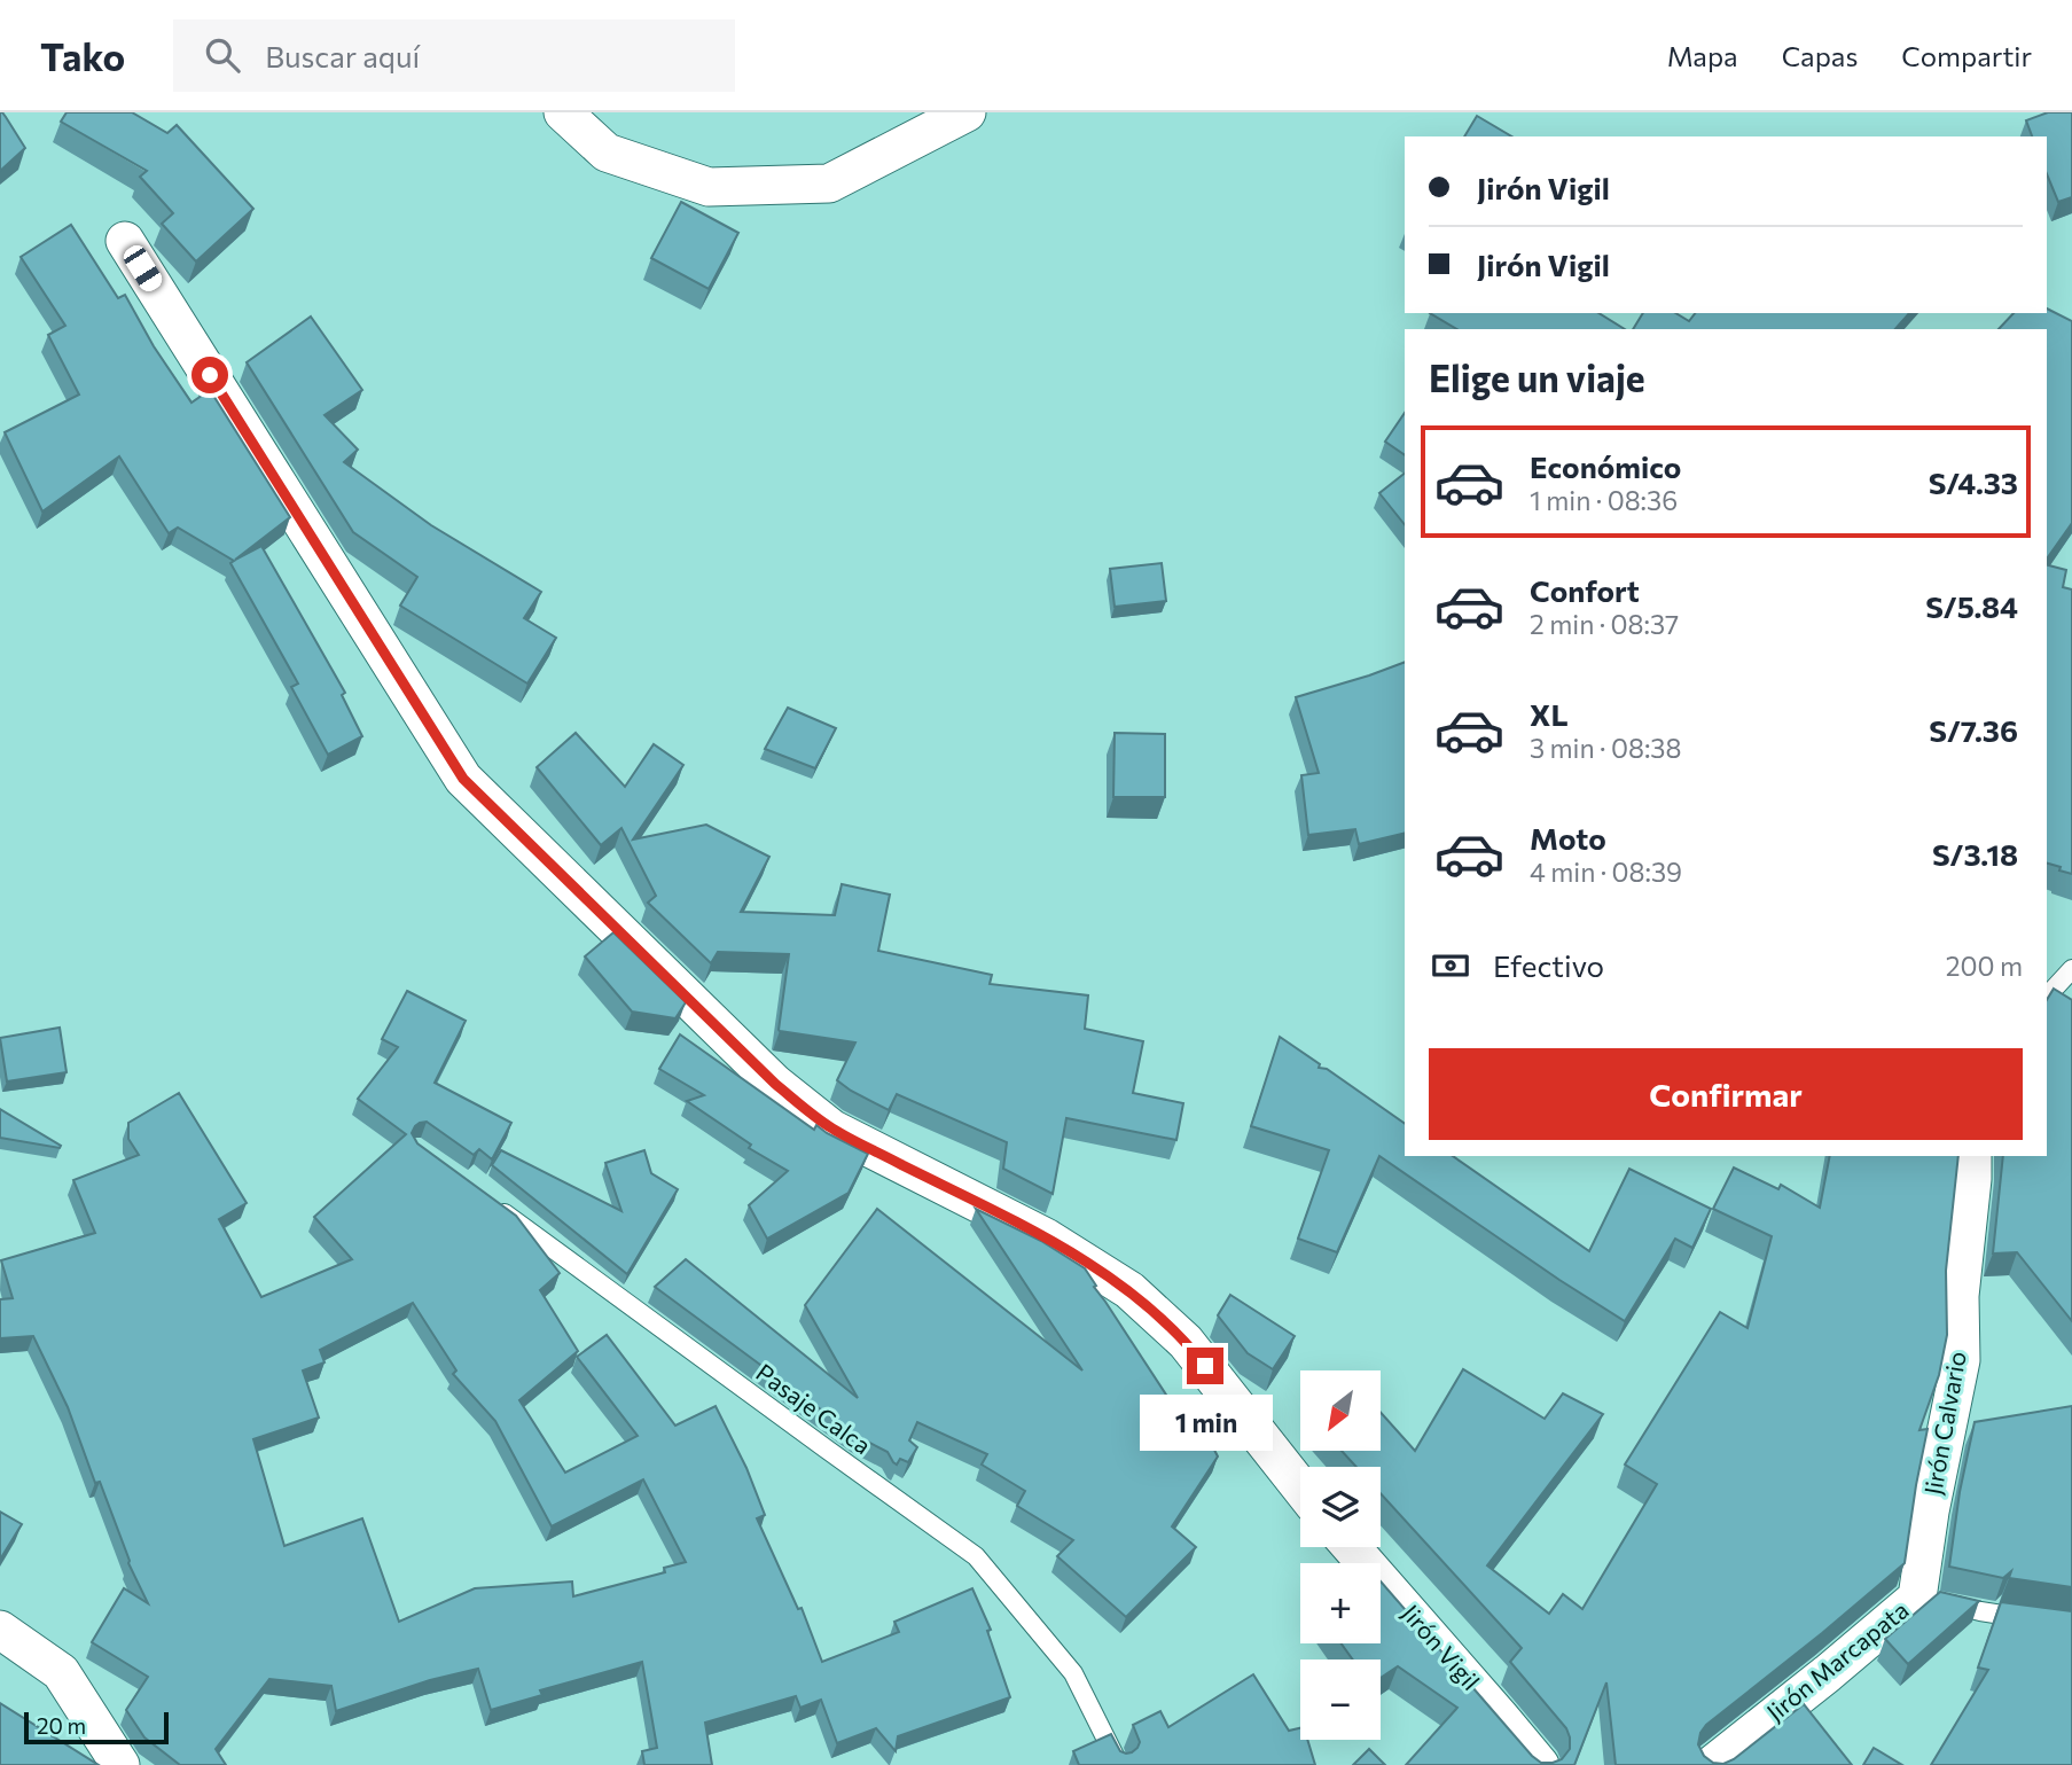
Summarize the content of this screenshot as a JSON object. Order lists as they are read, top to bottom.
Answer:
{
  "streets": {
    "street": ["Jirón Calvario", "Jirón Vigil", "Jirón Marcapata"],
    "lane": ["Pasaje Calca"]
  },
  "crossings": [
    ["Jirón Calvario", "Jirón Marcapata"]
  ],
  "scale_bar": "20 m",
  "north": "bottom left",
  "page": {
    "header": "Tako",
    "search": "Buscar aquí",
    "nav": ["Mapa", "Capas", "Compartir"],
    "banner": ["Jirón Vigil", "Jirón Vigil"],
    "heading": "Elige un viaje",
    "list": [
      {
        "name": "Económico",
        "note": "1 min · 08:36",
        "value": "S/4.33"
      },
      {
        "name": "Confort",
        "note": "2 min · 08:37",
        "value": "S/5.84"
      },
      {
        "name": "XL",
        "note": "3 min · 08:38",
        "value": "S/7.36"
      },
      {
        "name": "Moto",
        "note": "4 min · 08:39",
        "value": "S/3.18"
      }
    ],
    "pay": ["Efectivo", "200 m"],
    "buttons": "Confirmar",
    "map_buttons": ["+", "−"],
    "bubble": "1 min",
    "scale": "20 m"
  }
}
